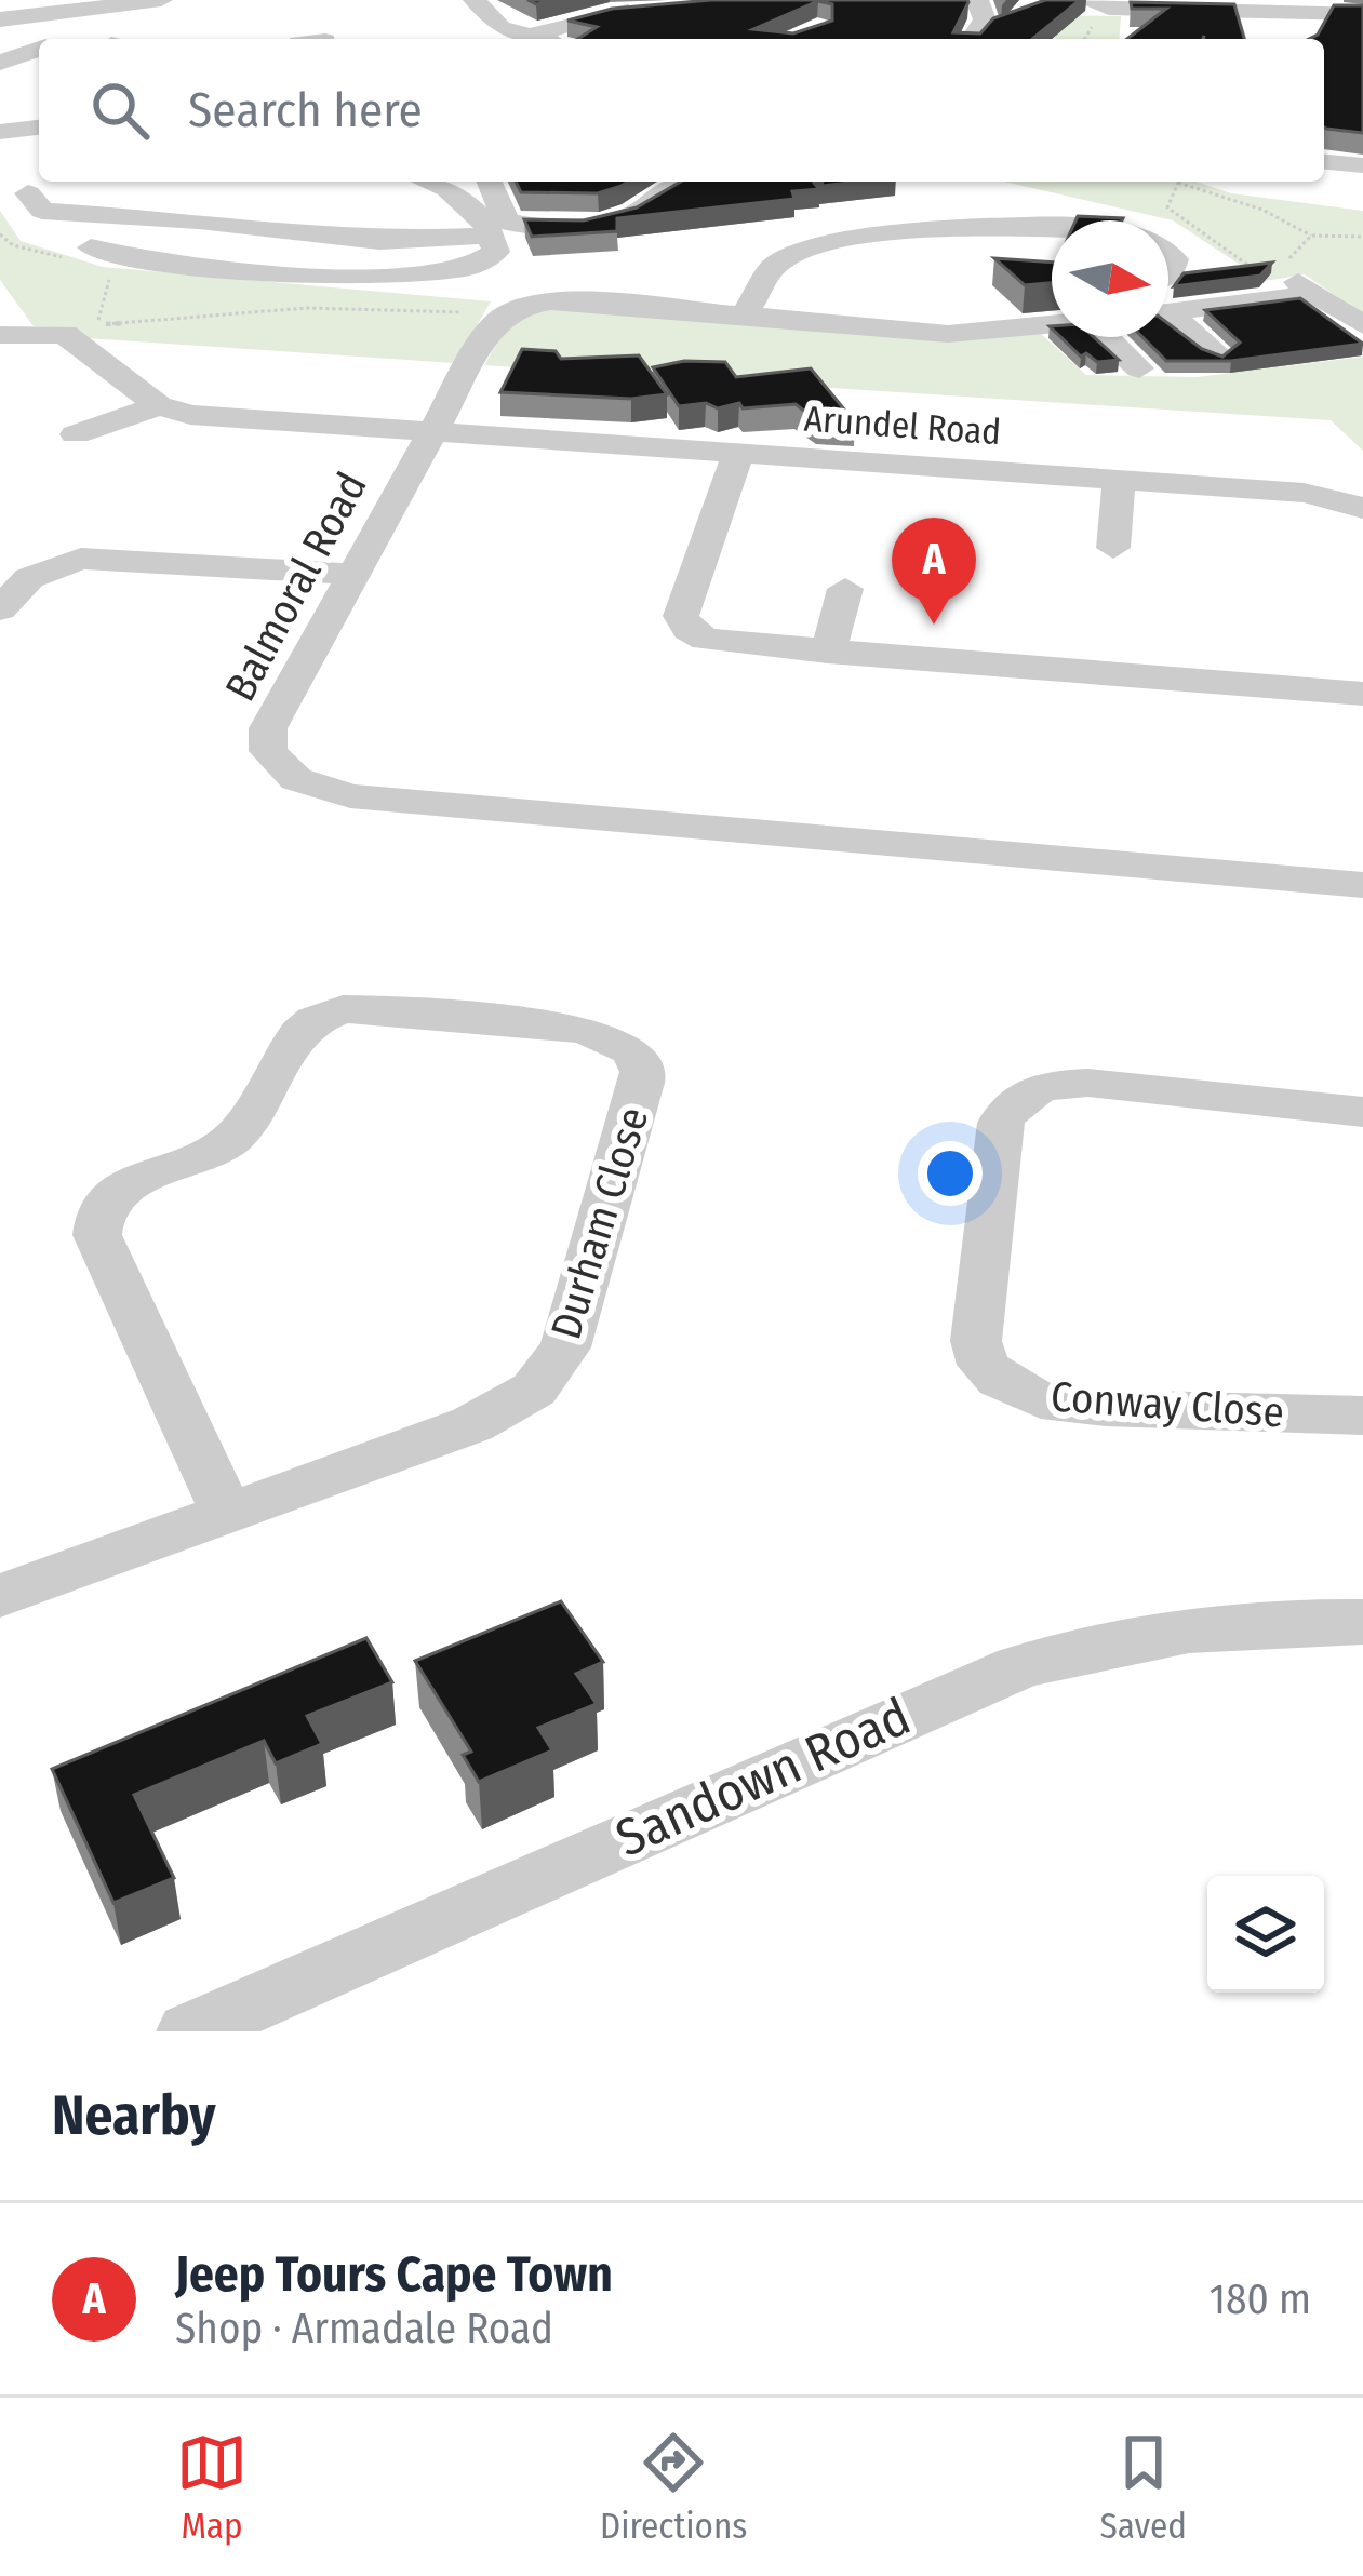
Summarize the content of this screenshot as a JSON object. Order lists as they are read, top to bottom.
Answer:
{
  "streets": {
    "street": [
      "Arundel Road",
      "Balmoral Road",
      "Durham Close",
      "Conway Close",
      "Sandown Road"
    ]
  },
  "crossings": [
    ["Arundel Road", "Balmoral Road"]
  ],
  "north": "right",
  "page": {
    "search": "Search here",
    "pins": "A",
    "heading": "Nearby",
    "list": [
      {
        "mark": "A",
        "name": "Jeep Tours Cape Town",
        "note": "Shop · Armadale Road",
        "value": "180 m"
      }
    ],
    "nav": ["Map", "Directions", "Saved"]
  }
}
